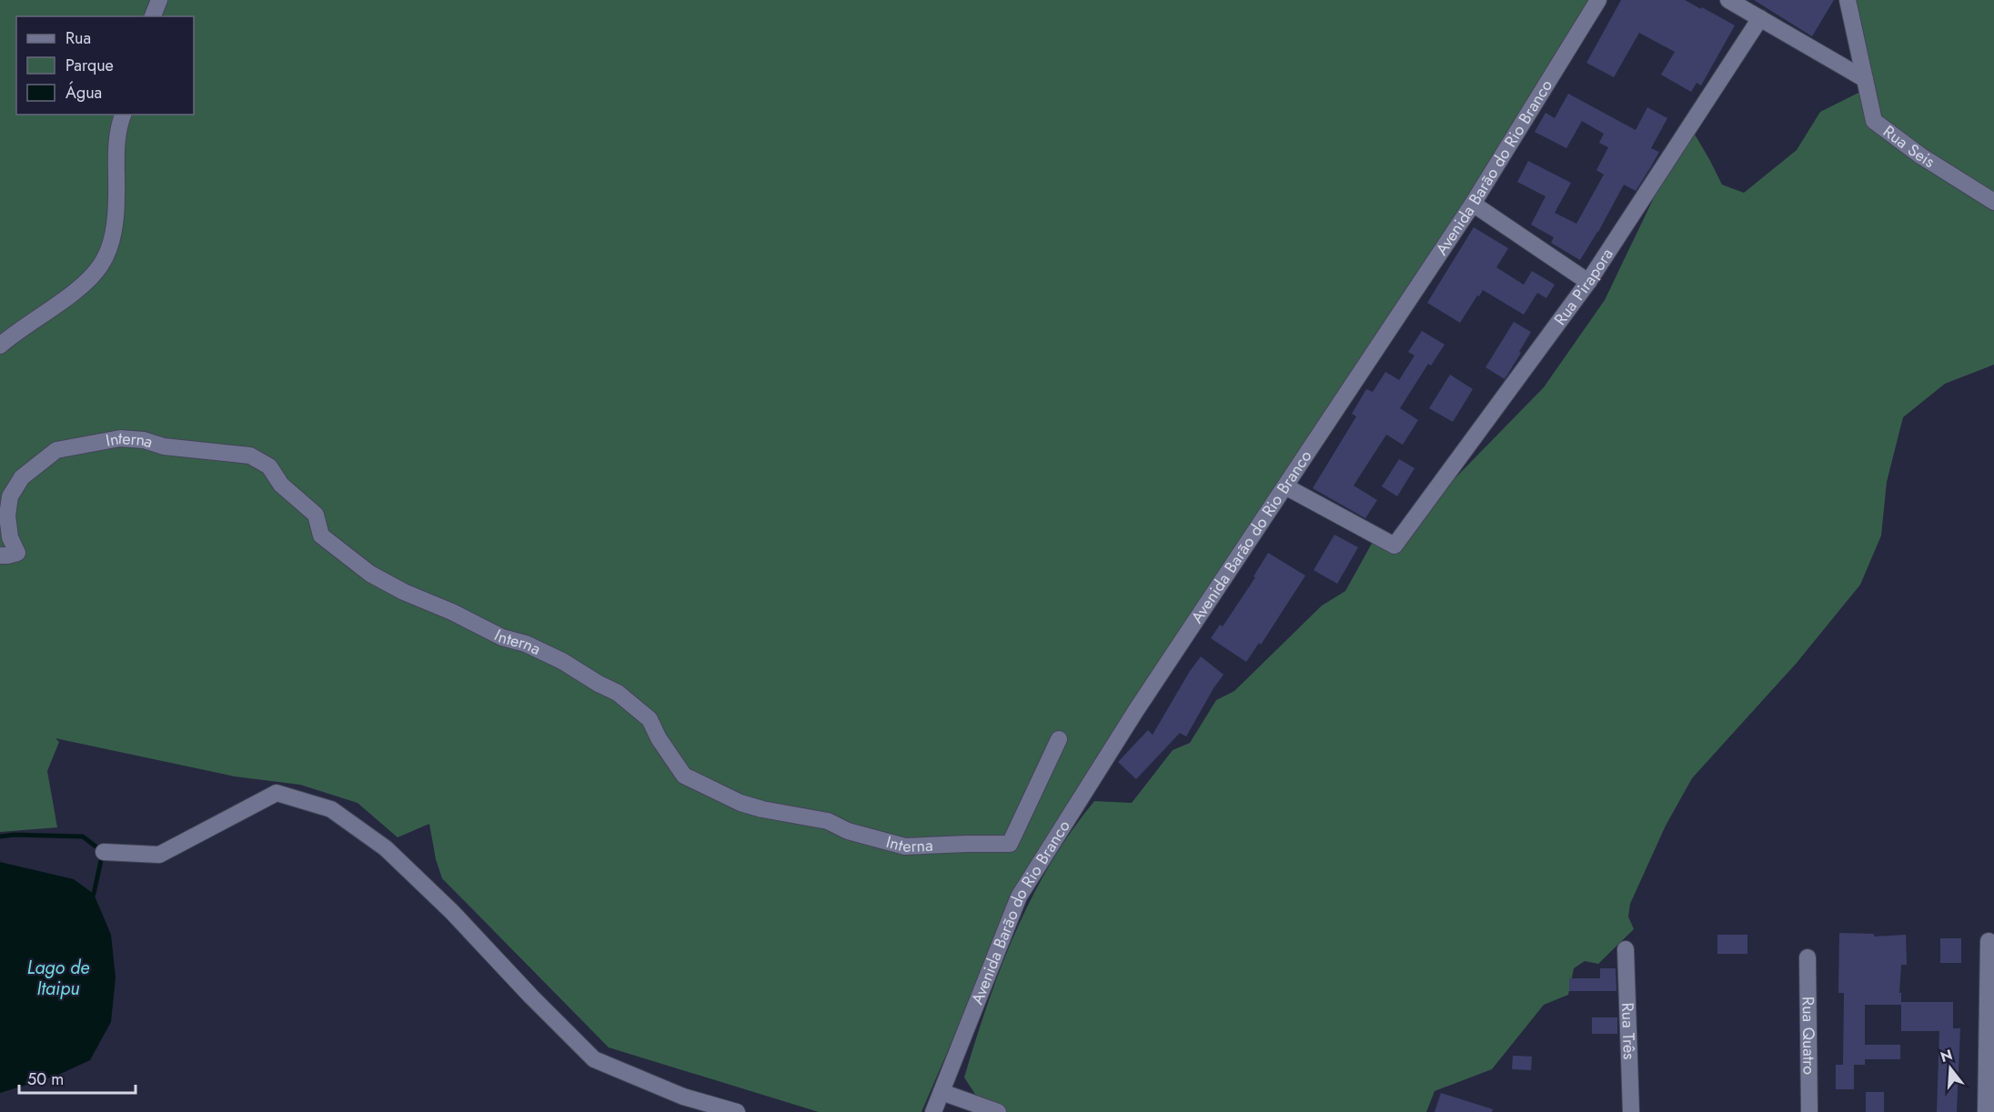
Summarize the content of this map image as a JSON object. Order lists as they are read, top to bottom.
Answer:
{
  "streets": {
    "street": [
      "Rua Seis",
      "Avenida Barão do Rio Branco",
      "Rua Pirapora",
      "Interna",
      "Rua Três",
      "Rua Quatro"
    ]
  },
  "crossings": [
    ["Avenida Barão do Rio Branco", "Rua Pirapora"]
  ],
  "water": ["Lago de Itaipu"],
  "legend": ["Rua", "Parque", "Água"],
  "scale_bar": "50 m",
  "north": "top"
}
